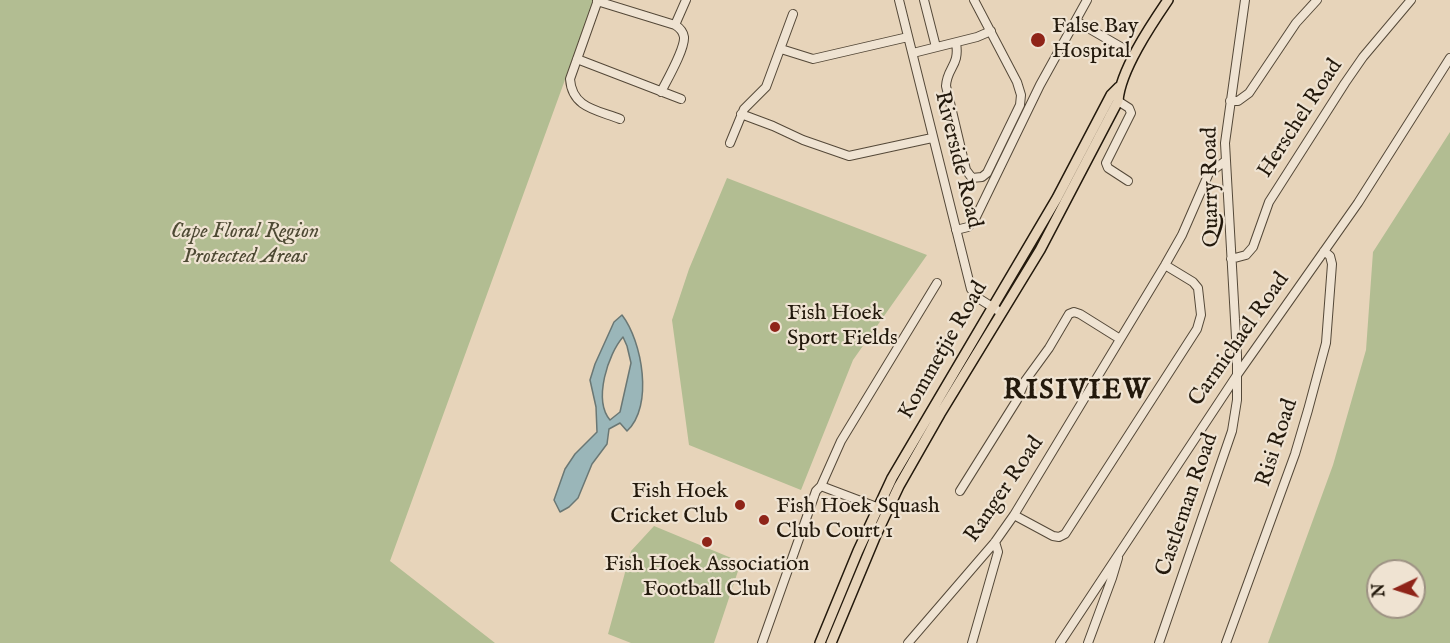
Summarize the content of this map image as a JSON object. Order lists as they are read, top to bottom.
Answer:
{
  "streets": {
    "main road": ["Kommetjie Road"],
    "street": [
      "Herschel Road",
      "Riverside Road",
      "Quarry Road",
      "Carmichael Road",
      "Risi Road",
      "Ranger Road",
      "Castleman Road"
    ]
  },
  "crossings": [
    ["Herschel Road", "Quarry Road"],
    ["Riverside Road", "Kommetjie Road"],
    ["Quarry Road", "Carmichael Road"],
    ["Quarry Road", "Ranger Road"],
    ["Quarry Road", "Castleman Road"],
    ["Carmichael Road", "Risi Road"],
    ["Carmichael Road", "Castleman Road"]
  ],
  "districts": ["RISIVIEW"],
  "parks": ["Cape Floral Region Protected Areas"],
  "places": [
    "False Bay Hospital",
    "Fish Hoek Sport Fields",
    "Fish Hoek Cricket Club",
    "Fish Hoek Squash Club Court 1",
    "Fish Hoek Association Football Club"
  ],
  "north": "left"
}
